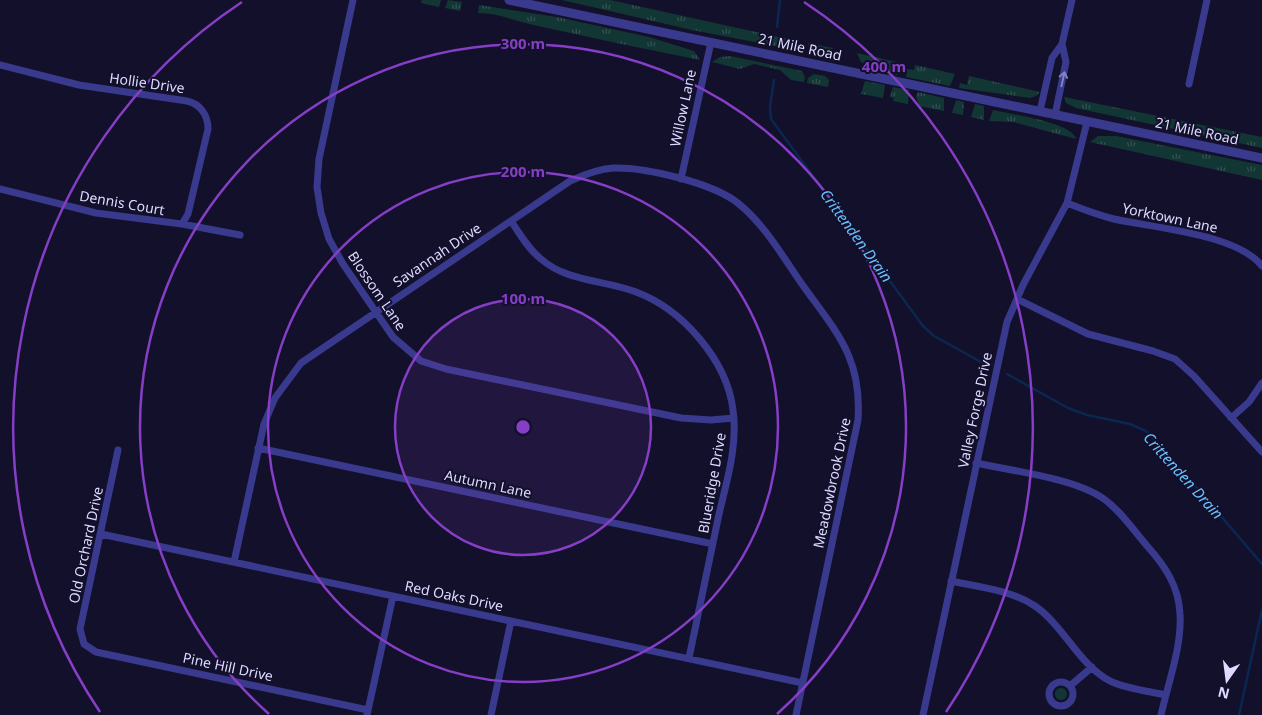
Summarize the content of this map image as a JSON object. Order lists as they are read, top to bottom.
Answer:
{
  "streets": {
    "street": [
      "21 Mile Road",
      "Hollie Drive",
      "Willow Lane",
      "Dennis Court",
      "Yorktown Lane",
      "Savannah Drive",
      "Blossom Lane",
      "Valley Forge Drive",
      "Blueridge Drive",
      "Meadowbrook Drive",
      "Autumn Lane",
      "Old Orchard Drive",
      "Red Oaks Drive",
      "Pine Hill Drive"
    ]
  },
  "crossings": [
    ["21 Mile Road", "Willow Lane"],
    ["21 Mile Road", "Valley Forge Drive"],
    ["Hollie Drive", "Dennis Court"],
    ["Willow Lane", "Savannah Drive"],
    ["Willow Lane", "Meadowbrook Drive"],
    ["Yorktown Lane", "Valley Forge Drive"],
    ["Savannah Drive", "Blossom Lane"],
    ["Savannah Drive", "Blueridge Drive"],
    ["Savannah Drive", "Meadowbrook Drive"],
    ["Savannah Drive", "Autumn Lane"],
    ["Savannah Drive", "Red Oaks Drive"],
    ["Blossom Lane", "Blueridge Drive"],
    ["Blueridge Drive", "Autumn Lane"],
    ["Blueridge Drive", "Red Oaks Drive"],
    ["Meadowbrook Drive", "Red Oaks Drive"],
    ["Old Orchard Drive", "Red Oaks Drive"],
    ["Old Orchard Drive", "Pine Hill Drive"]
  ],
  "water": ["Crittenden Drain"],
  "north": "bottom",
  "rings": [
    "300 m",
    "400 m",
    "200 m",
    "100 m"
  ]
}
